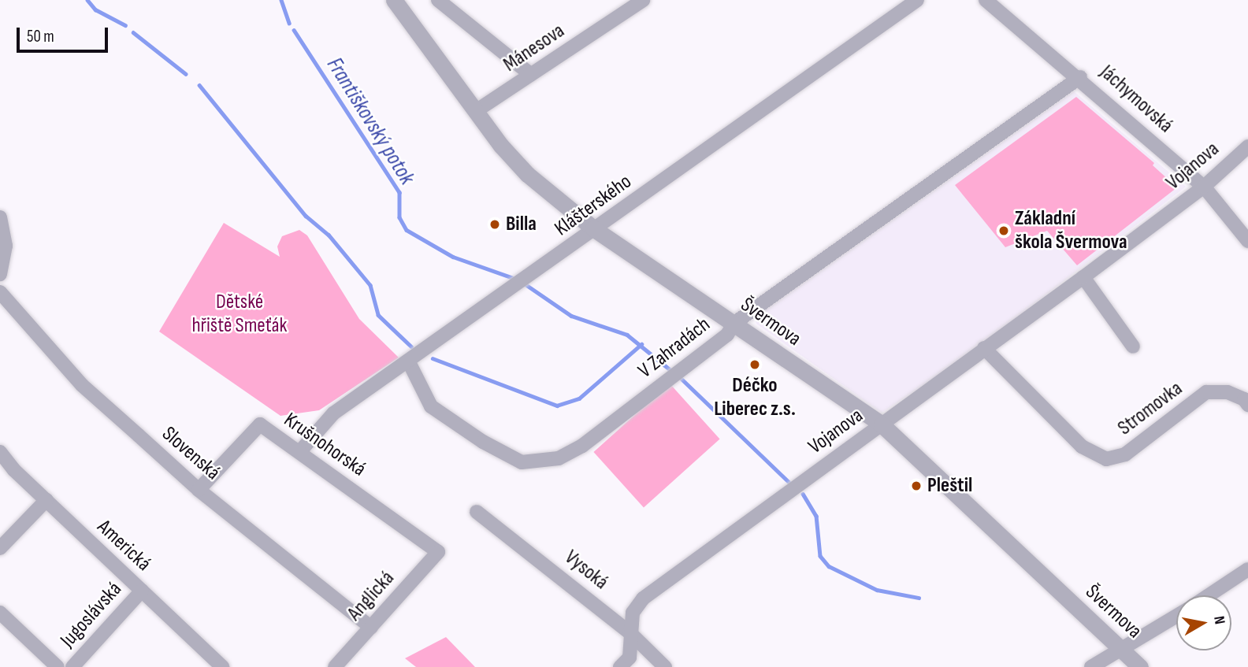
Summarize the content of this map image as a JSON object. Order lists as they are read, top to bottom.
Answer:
{
  "streets": {
    "street": [
      "Mánesova",
      "Jáchymovská",
      "Vojanova",
      "Klášterského",
      "Švermova",
      "V Zahradách",
      "Stromovka",
      "Krušnohorská",
      "Slovenská",
      "Americká",
      "Vysoká",
      "Anglická",
      "Jugoslávská"
    ]
  },
  "crossings": [
    ["Mánesova", "Švermova"],
    ["Jáchymovská", "Vojanova"],
    ["Jáchymovská", "V Zahradách"],
    ["Vojanova", "Švermova"],
    ["Vojanova", "Stromovka"],
    ["Vojanova", "Vysoká"],
    ["Klášterského", "Švermova"],
    ["Klášterského", "V Zahradách"],
    ["Klášterského", "Krušnohorská"],
    ["Švermova", "V Zahradách"],
    ["Krušnohorská", "Slovenská"],
    ["Krušnohorská", "Anglická"],
    ["Slovenská", "Anglická"],
    ["Americká", "Jugoslávská"]
  ],
  "water": ["Františkovský potok"],
  "parks": ["Dětské hřiště Smeťák"],
  "places": [
    "Billa",
    "Základní škola Švermova",
    "Déčko Liberec z.s.",
    "Pleštil"
  ],
  "scale_bar": "50 m",
  "north": "right"
}
